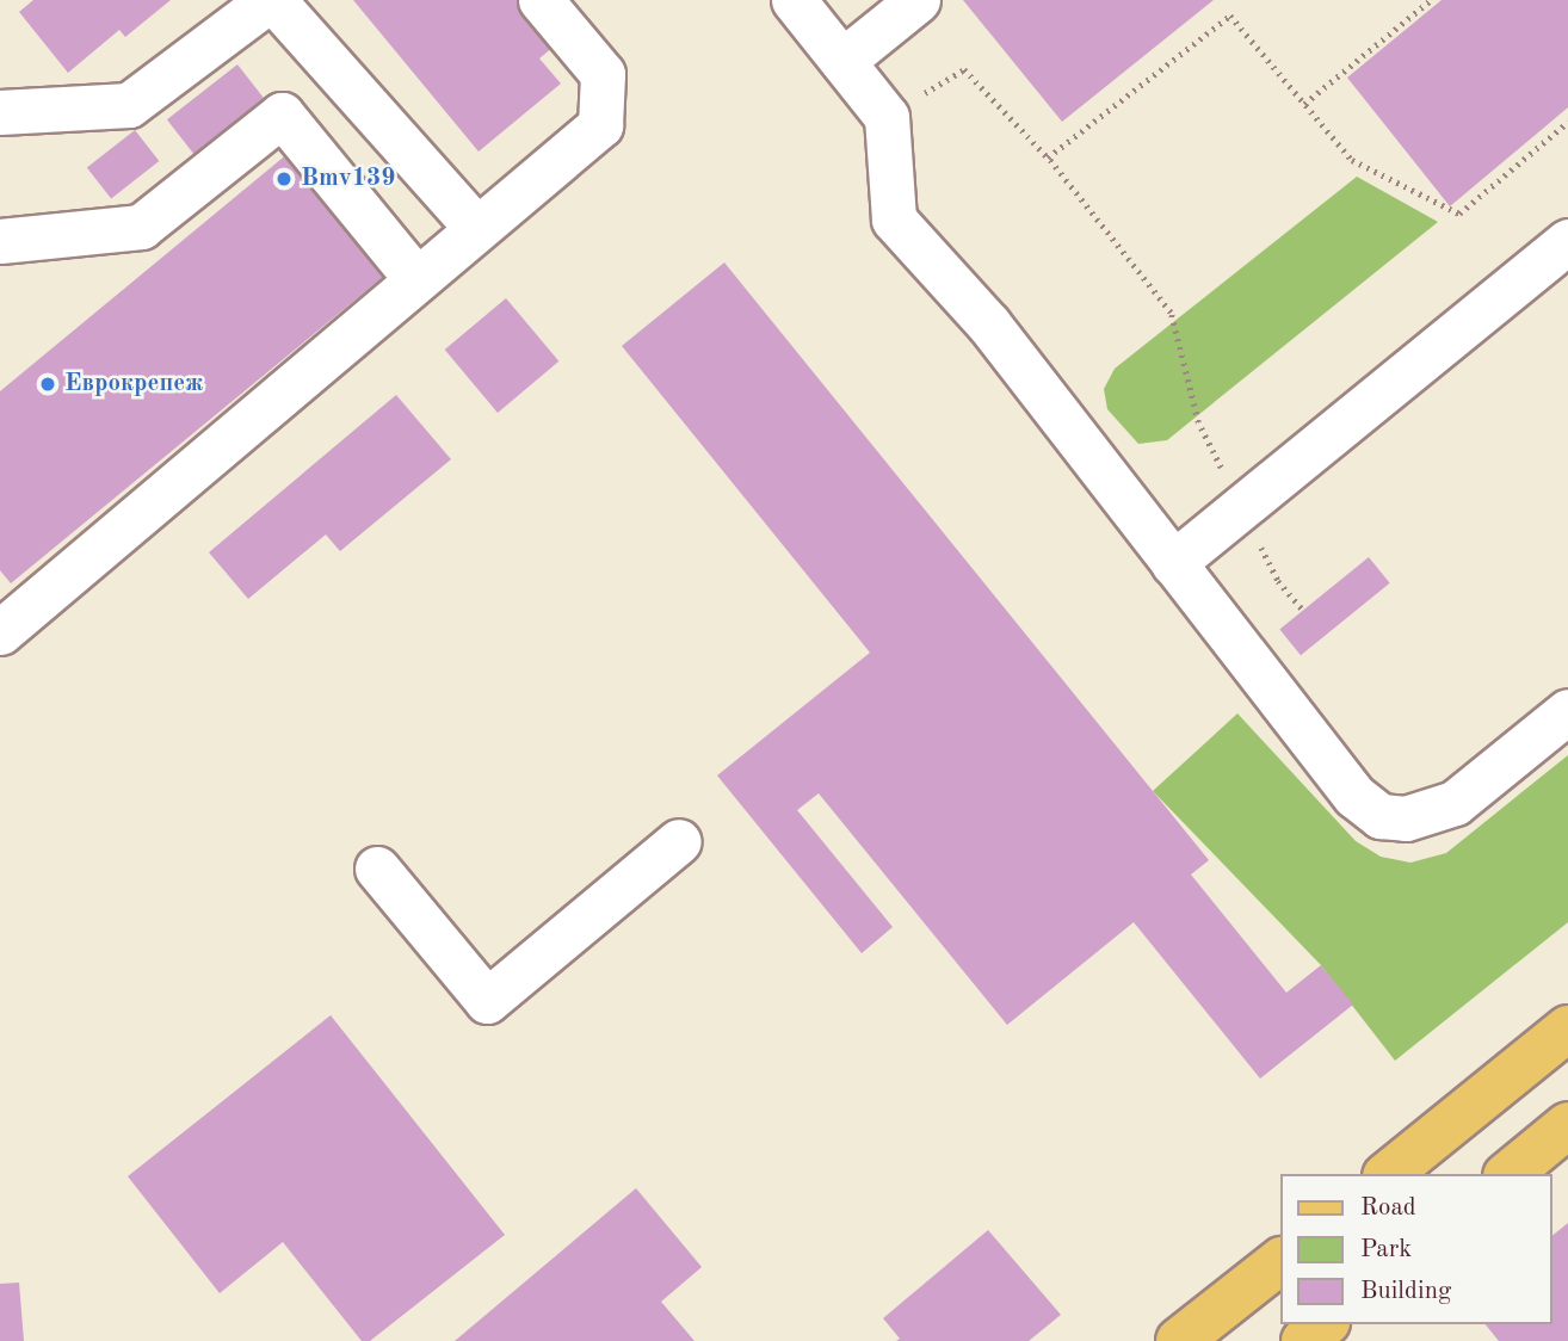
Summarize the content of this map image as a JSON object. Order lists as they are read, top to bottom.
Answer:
{
  "places": ["Bmv139", "Еврокрепеж"],
  "legend": ["Road", "Park", "Building"]
}
